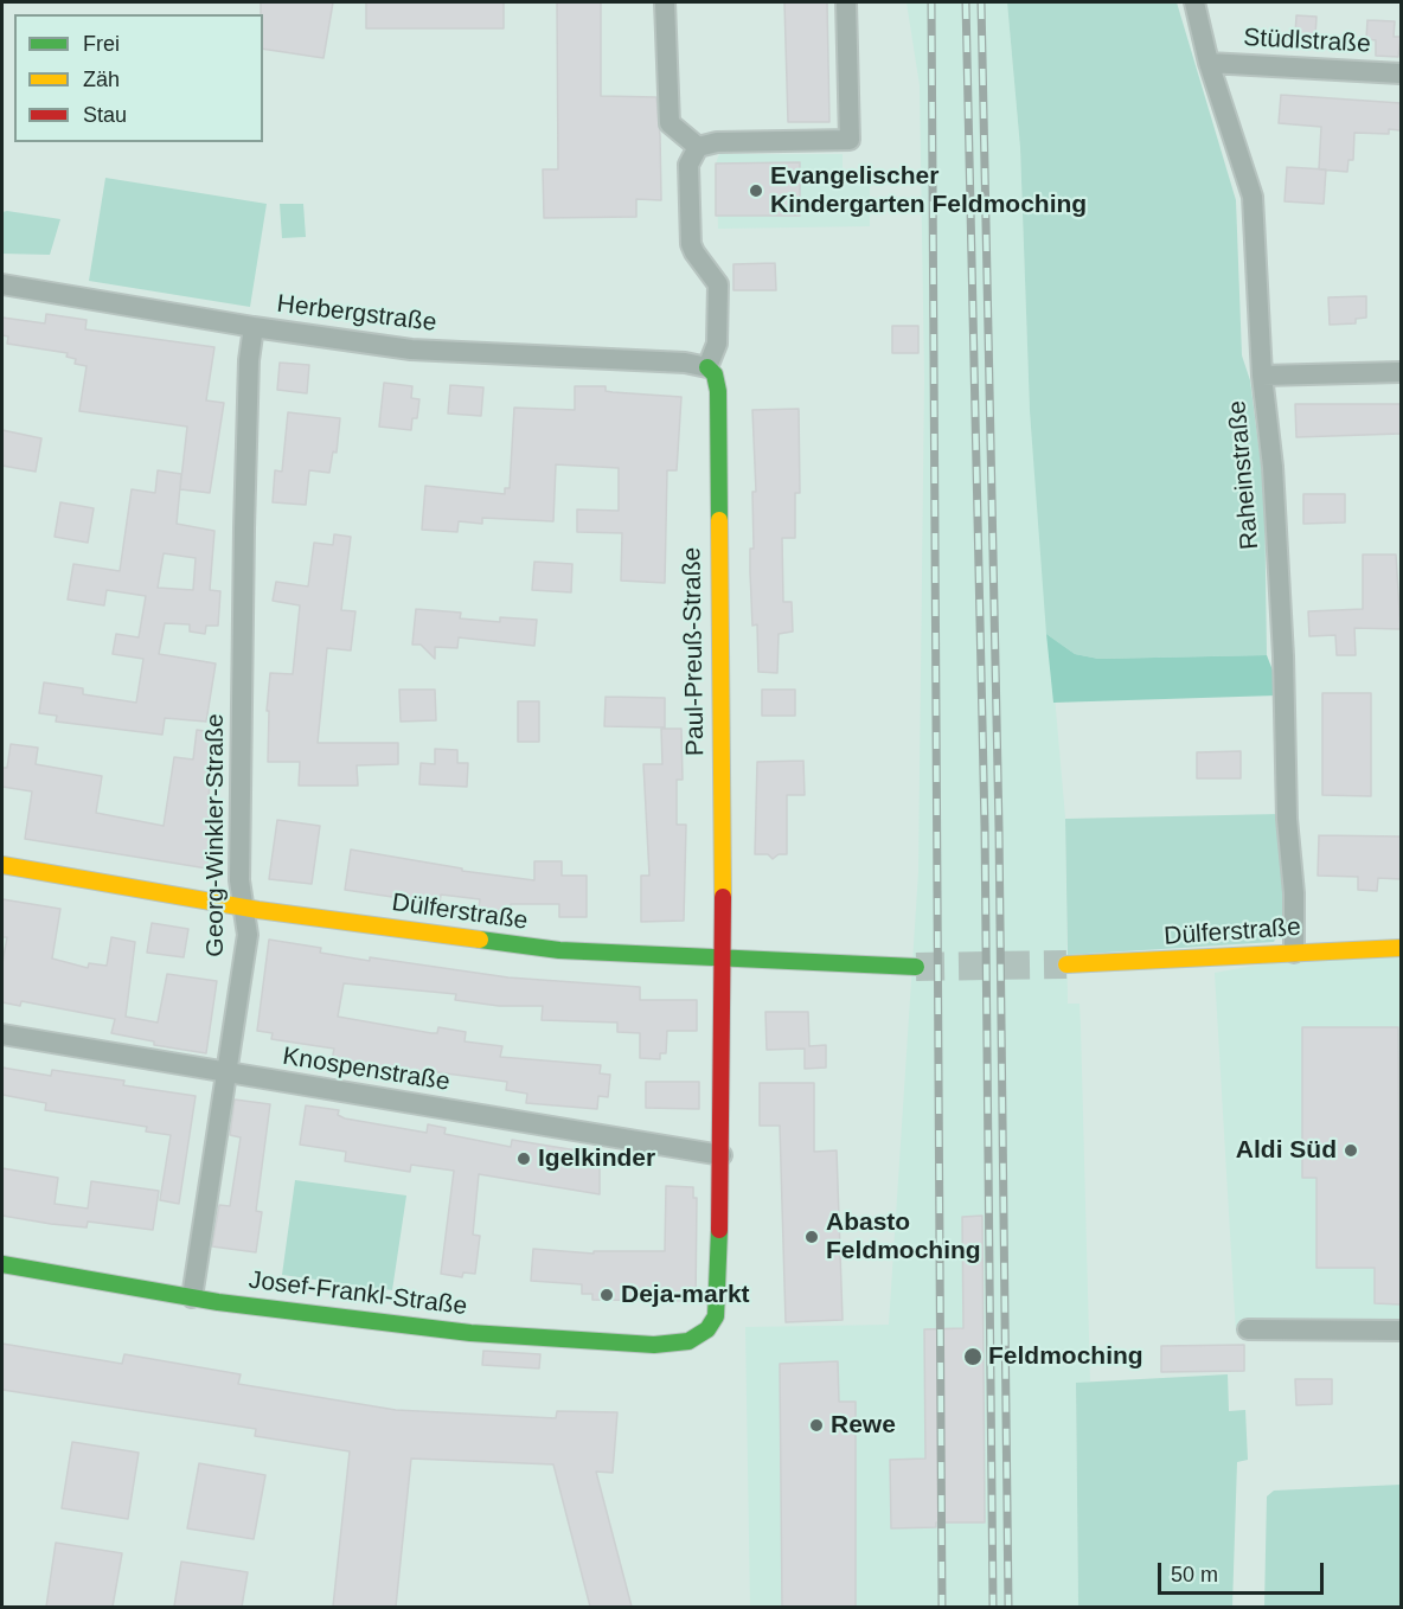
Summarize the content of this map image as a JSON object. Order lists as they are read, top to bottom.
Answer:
{
  "streets": {
    "main road": ["Paul-Preuß-Straße", "Dülferstraße", "Josef-Frankl-Straße"],
    "street": [
      "Stüdlstraße",
      "Herbergstraße",
      "Raheinstraße",
      "Georg-Winkler-Straße",
      "Knospenstraße"
    ]
  },
  "crossings": [
    ["Stüdlstraße", "Raheinstraße"],
    ["Herbergstraße", "Paul-Preuß-Straße"],
    ["Herbergstraße", "Georg-Winkler-Straße"],
    ["Raheinstraße", "Dülferstraße"],
    ["Paul-Preuß-Straße", "Dülferstraße"],
    ["Paul-Preuß-Straße", "Knospenstraße"],
    ["Paul-Preuß-Straße", "Josef-Frankl-Straße"],
    ["Georg-Winkler-Straße", "Dülferstraße"],
    ["Georg-Winkler-Straße", "Knospenstraße"],
    ["Georg-Winkler-Straße", "Josef-Frankl-Straße"]
  ],
  "places": [
    "Evangelischer Kindergarten Feldmoching",
    "Aldi Süd",
    "Igelkinder",
    "Abasto Feldmoching",
    "Deja-markt",
    "Feldmoching",
    "Rewe"
  ],
  "legend": ["Frei", "Zäh", "Stau"],
  "scale_bar": "50 m"
}
